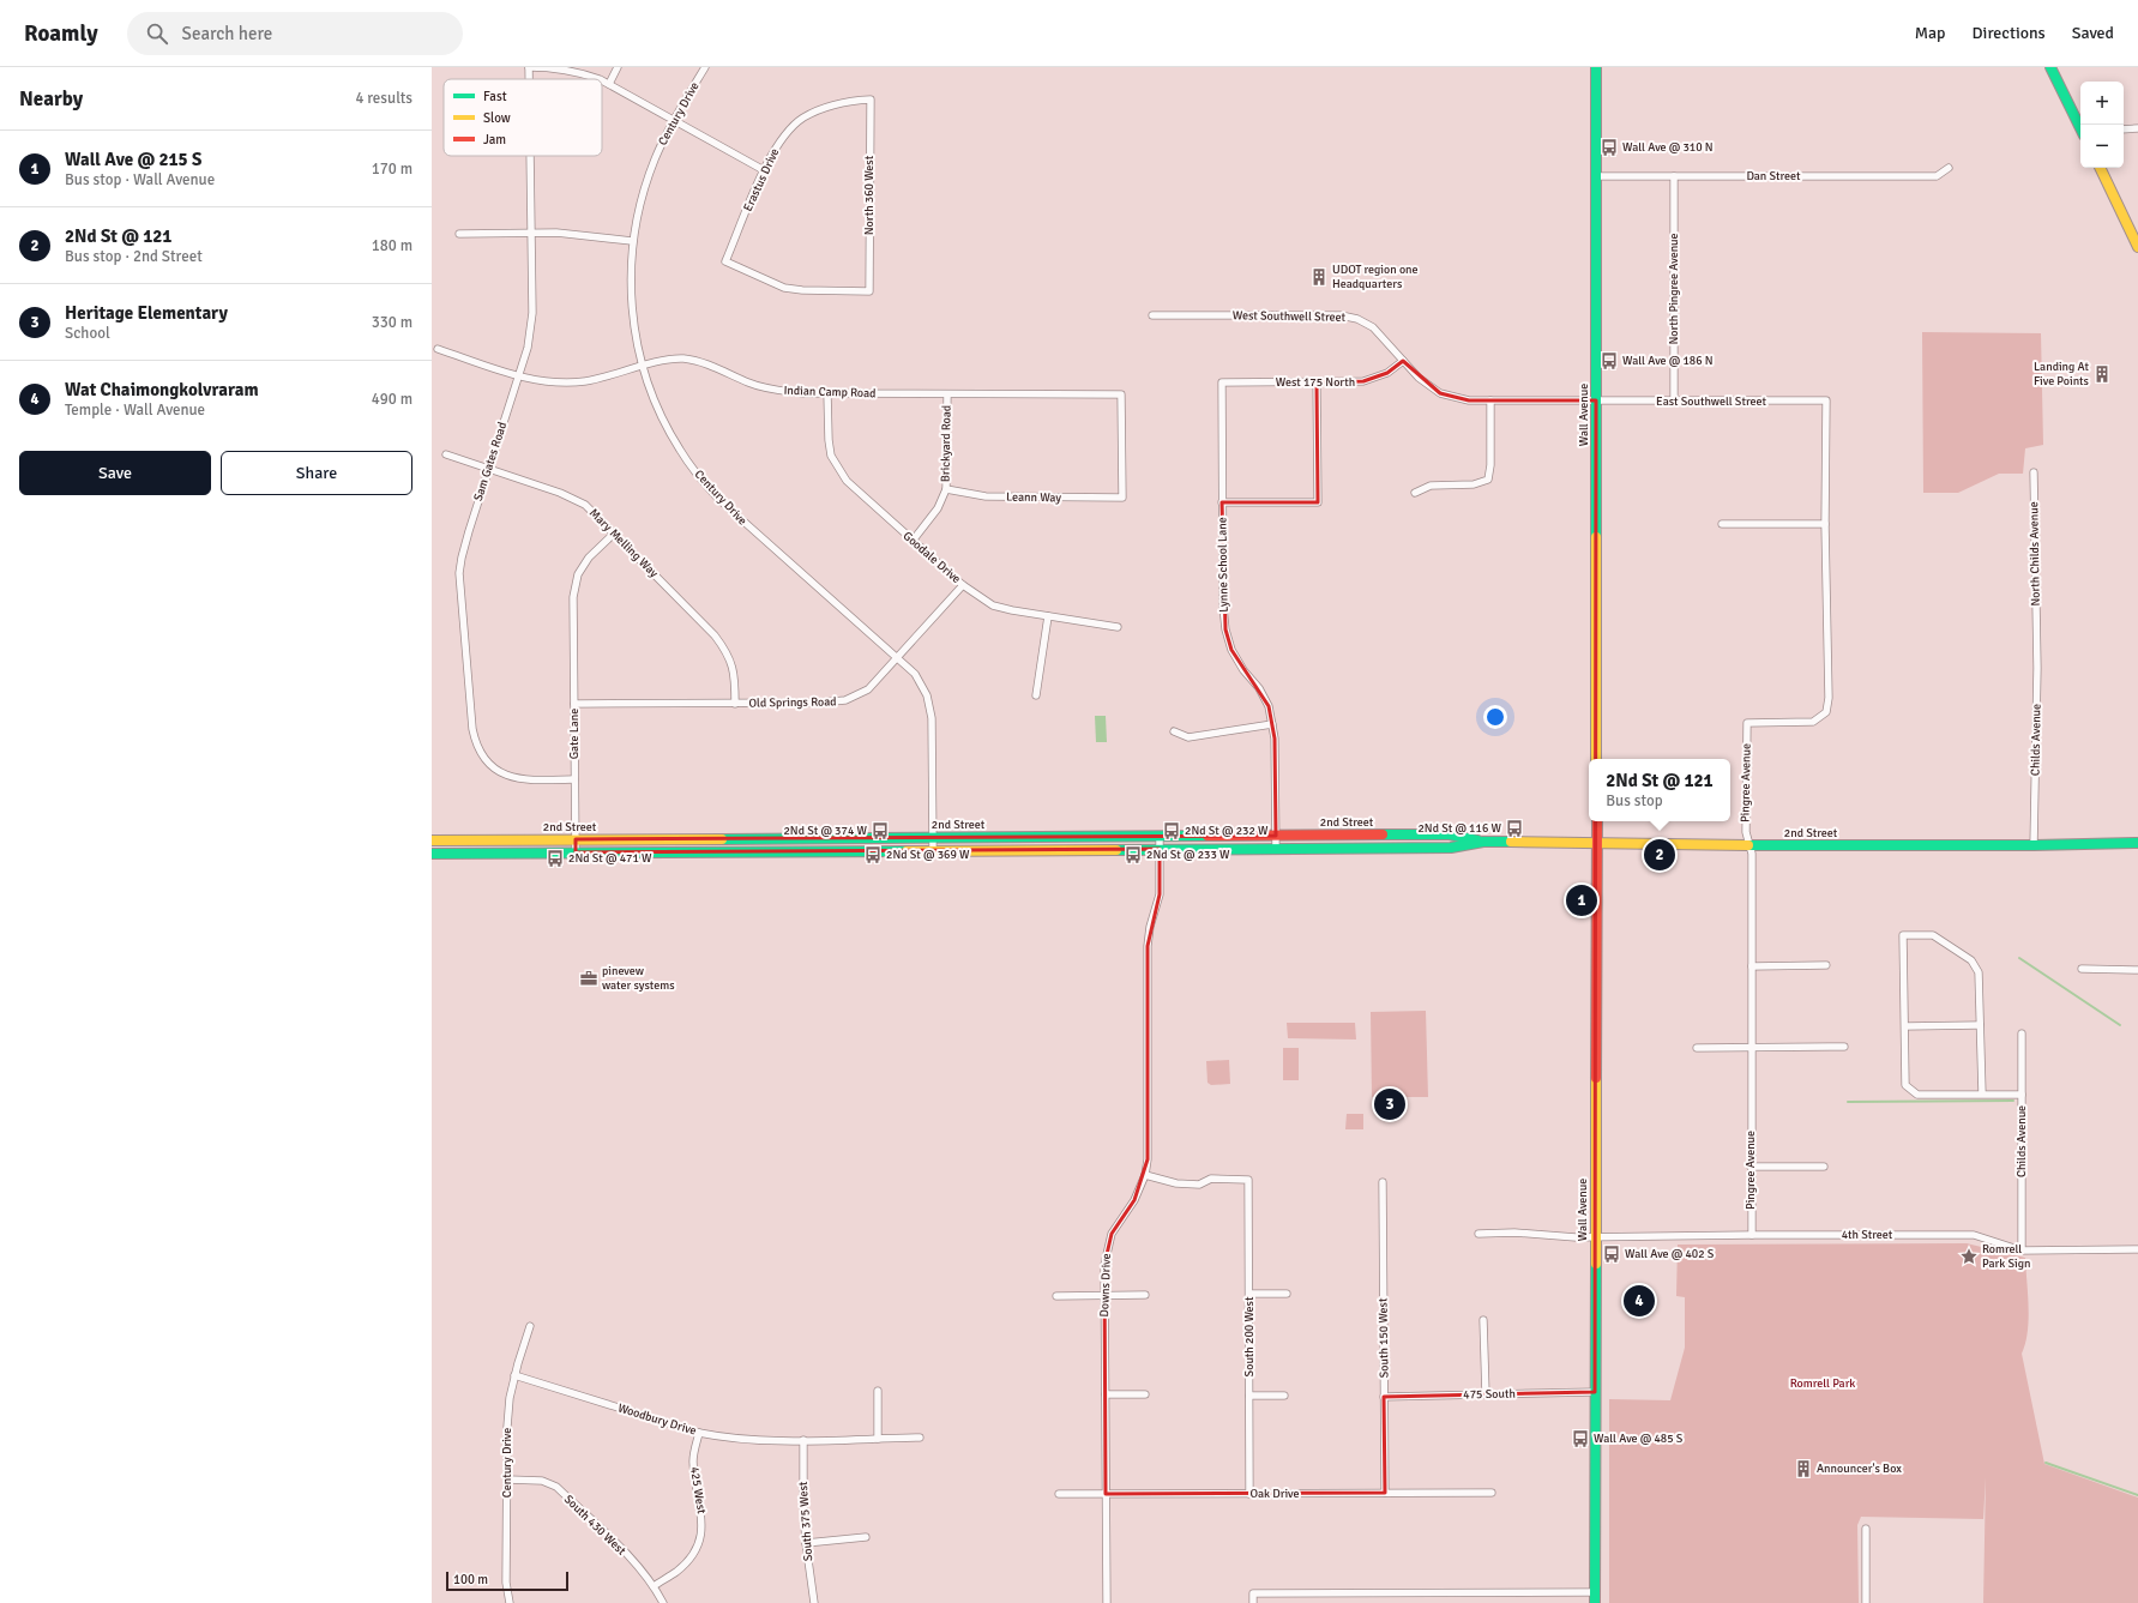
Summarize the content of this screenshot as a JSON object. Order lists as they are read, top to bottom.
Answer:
{
  "streets": {
    "main road": ["Wall Avenue", "2nd Street"],
    "street": [
      "Century Drive",
      "Dan Street",
      "Erastus Drive",
      "North 360 West",
      "North Pingree Avenue",
      "West Southwell Street",
      "West 175 North",
      "Indian Camp Road",
      "East Southwell Street",
      "Brickyard Road",
      "Sam Gates Road",
      "Leann Way",
      "Mary Melling Way",
      "North Childs Avenue",
      "Goodale Drive",
      "Lynne School Lane",
      "Old Springs Road",
      "Gate Lane",
      "Childs Avenue",
      "Pingree Avenue",
      "4th Street",
      "Downs Drive",
      "South 200 West",
      "South 150 West",
      "475 South",
      "Woodbury Drive",
      "425 West",
      "Oak Drive",
      "South 375 West",
      "South 430 West"
    ]
  },
  "crossings": [
    ["Century Drive", "Indian Camp Road"],
    ["Century Drive", "Old Springs Road"],
    ["Century Drive", "2nd Street"],
    ["Century Drive", "Woodbury Drive"],
    ["Century Drive", "South 430 West"],
    ["Dan Street", "North Pingree Avenue"],
    ["Dan Street", "Wall Avenue"],
    ["Erastus Drive", "North 360 West"],
    ["North Pingree Avenue", "East Southwell Street"],
    ["West Southwell Street", "West 175 North"],
    ["West Southwell Street", "East Southwell Street"],
    ["West Southwell Street", "Wall Avenue"],
    ["West 175 North", "Lynne School Lane"],
    ["Indian Camp Road", "Brickyard Road"],
    ["Indian Camp Road", "Sam Gates Road"],
    ["Indian Camp Road", "Leann Way"],
    ["Indian Camp Road", "Goodale Drive"],
    ["East Southwell Street", "Wall Avenue"],
    ["East Southwell Street", "Pingree Avenue"],
    ["Wall Avenue", "2nd Street"],
    ["Wall Avenue", "4th Street"],
    ["Wall Avenue", "475 South"],
    ["Brickyard Road", "Leann Way"],
    ["Brickyard Road", "Goodale Drive"],
    ["Sam Gates Road", "Mary Melling Way"],
    ["Sam Gates Road", "Gate Lane"],
    ["Mary Melling Way", "Old Springs Road"],
    ["Mary Melling Way", "Gate Lane"],
    ["North Childs Avenue", "Childs Avenue"],
    ["Goodale Drive", "Old Springs Road"],
    ["Lynne School Lane", "2nd Street"],
    ["Old Springs Road", "Gate Lane"],
    ["Gate Lane", "2nd Street"],
    ["Childs Avenue", "2nd Street"],
    ["Childs Avenue", "4th Street"],
    ["Pingree Avenue", "2nd Street"],
    ["Pingree Avenue", "4th Street"],
    ["2nd Street", "Downs Drive"],
    ["Downs Drive", "South 200 West"],
    ["Downs Drive", "Oak Drive"],
    ["South 200 West", "Oak Drive"],
    ["South 150 West", "475 South"],
    ["South 150 West", "Oak Drive"],
    ["Woodbury Drive", "425 West"],
    ["Woodbury Drive", "South 375 West"],
    ["425 West", "South 430 West"]
  ],
  "parks": ["Romrell Park"],
  "places": {
    "bus stop": [
      "Wall Ave @ 310 N",
      "Wall Ave @ 186 N",
      "2Nd St @ 116 W",
      "2Nd St @ 374 W",
      "2Nd St @ 232 W",
      "2Nd St @ 369 W",
      "2Nd St @ 233 W",
      "2Nd St @ 471 W",
      "Wall Ave @ 402 S",
      "Wall Ave @ 485 S"
    ],
    "building": ["UDOT region one Headquarters", "Landing At Five Points", "Announcer's Box"],
    "office": ["pinevew water systems"],
    "place": ["Romrell Park Sign"]
  },
  "legend": ["Fast", "Slow", "Jam"],
  "scale_bar": "100 m",
  "page": {
    "header": "Roamly",
    "search": "Search here",
    "nav": ["Map", "Directions", "Saved"],
    "heading": ["Nearby", "4 results"],
    "map_buttons": ["+", "−"],
    "list": [
      {
        "mark": "1",
        "name": "Wall Ave @ 215 S",
        "note": "Bus stop · Wall Avenue",
        "value": "170 m"
      },
      {
        "mark": "2",
        "name": "2Nd St @ 121",
        "note": "Bus stop · 2nd Street",
        "value": "180 m"
      },
      {
        "mark": "3",
        "name": "Heritage Elementary",
        "note": "School",
        "value": "330 m"
      },
      {
        "mark": "4",
        "name": "Wat Chaimongkolvraram",
        "note": "Temple · Wall Avenue",
        "value": "490 m"
      }
    ],
    "buttons": ["Save", "Share"],
    "popup": ["2Nd St @ 121", "Bus stop"],
    "pins": [
      "2",
      "1",
      "3",
      "4"
    ],
    "scale": "100 m"
  }
}
